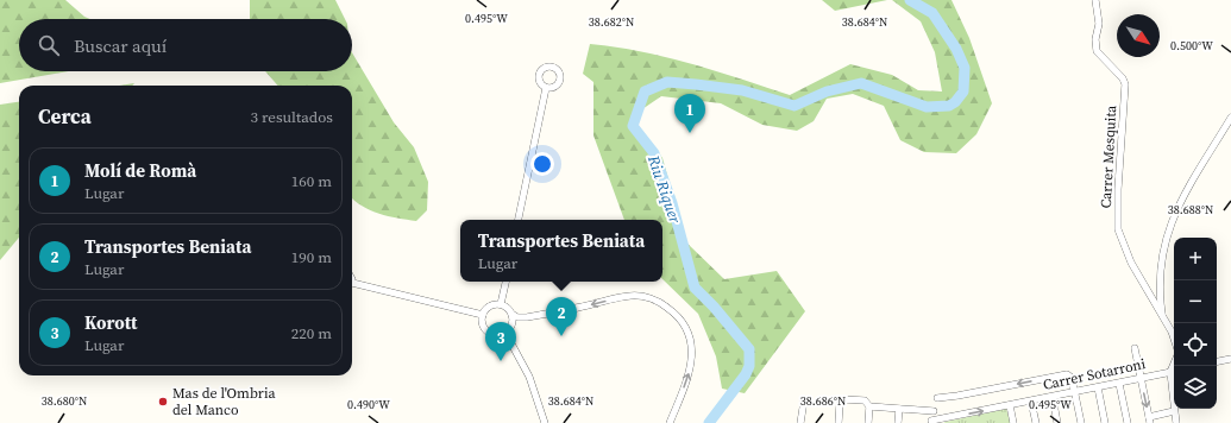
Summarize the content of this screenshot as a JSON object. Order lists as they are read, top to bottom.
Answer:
{
  "streets": {
    "street": ["Carrer Mesquita", "Carrer Sotarroni"]
  },
  "water": ["Riu Riquer"],
  "places": ["Mas de l'Ombria del Manco"],
  "north": "bottom right",
  "page": {
    "search": "Buscar aquí",
    "heading": ["Cerca", "3 resultados"],
    "pins": ["1", "2", "3"],
    "list": [
      {
        "mark": "1",
        "name": "Molí de Romà",
        "note": "Lugar",
        "value": "160 m"
      },
      {
        "mark": "2",
        "name": "Transportes Beniata",
        "note": "Lugar",
        "value": "190 m"
      },
      {
        "mark": "3",
        "name": "Korott",
        "note": "Lugar",
        "value": "220 m"
      }
    ],
    "popup": ["Transportes Beniata", "Lugar"],
    "map_buttons": ["+", "−"]
  },
  "coordinates": [
    "0.495°W",
    "38.682°N",
    "38.684°N",
    "0.500°W",
    "38.688°N",
    "38.680°N",
    "38.686°N",
    "0.490°W"
  ]
}
